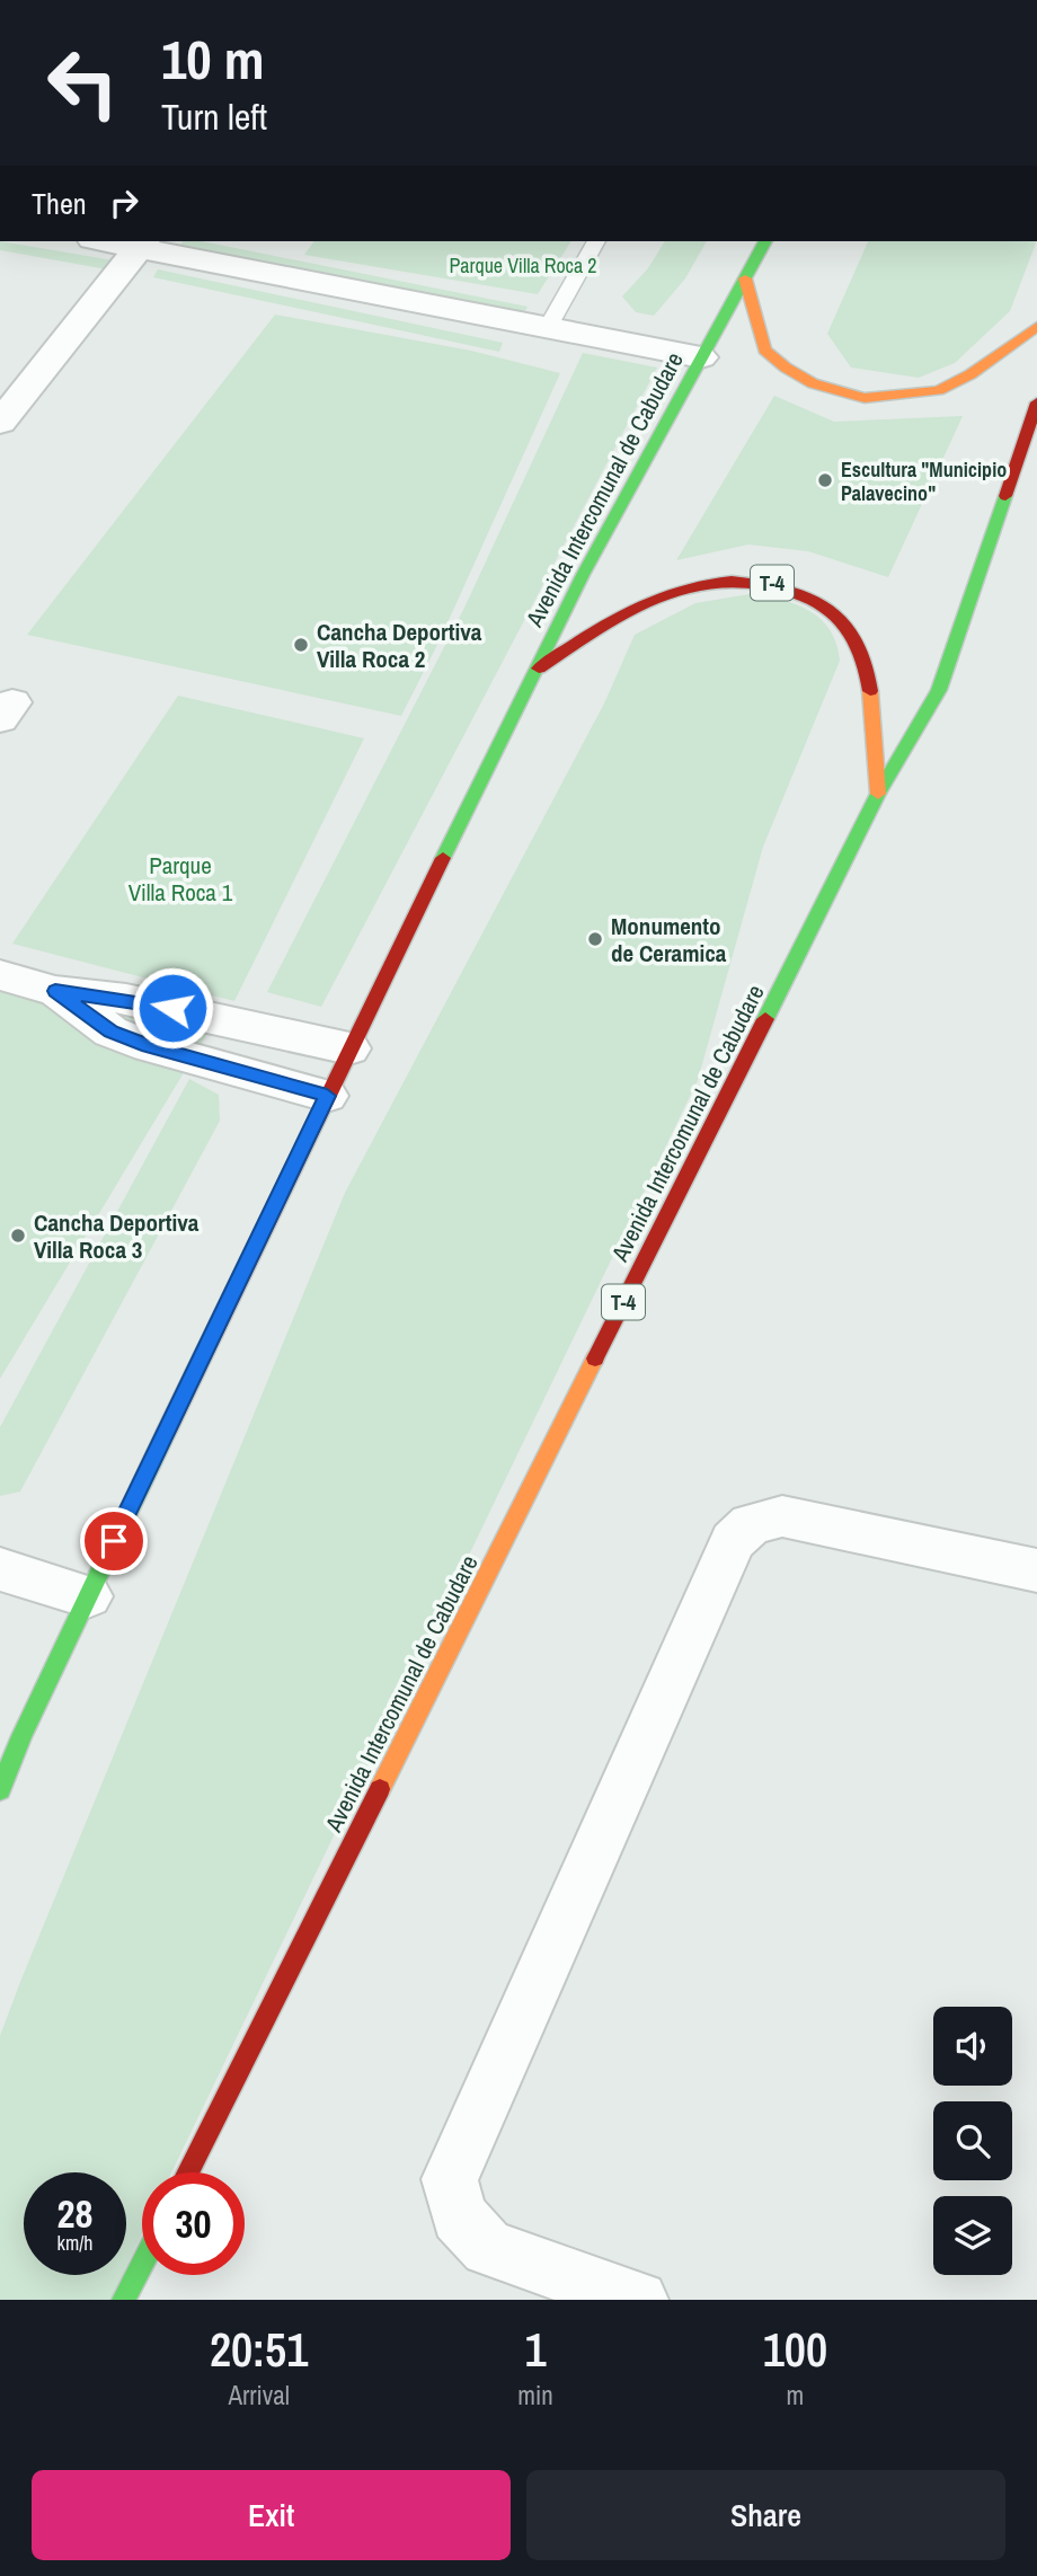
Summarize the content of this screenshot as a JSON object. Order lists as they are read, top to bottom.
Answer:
{
  "streets": {
    "highway": ["Avenida Intercomunal de Cabudare", "T-4"]
  },
  "crossings": [
    ["Avenida Intercomunal de Cabudare", "T-4"]
  ],
  "parks": ["Parque Villa Roca 2", "Parque Villa Roca 1"],
  "places": [
    "Escultura \"Municipio Palavecino\"",
    "Cancha Deportiva Villa Roca 2",
    "Monumento de Ceramica",
    "Cancha Deportiva Villa Roca 3"
  ],
  "page": {
    "turn": ["10 m", "Turn left"],
    "then": "Then",
    "speed": "28 km/h",
    "limit": "30",
    "eta": [
      "20:51",
      "Arrival",
      "1",
      "min",
      "100",
      "m"
    ],
    "buttons": ["Exit", "Share"]
  }
}
